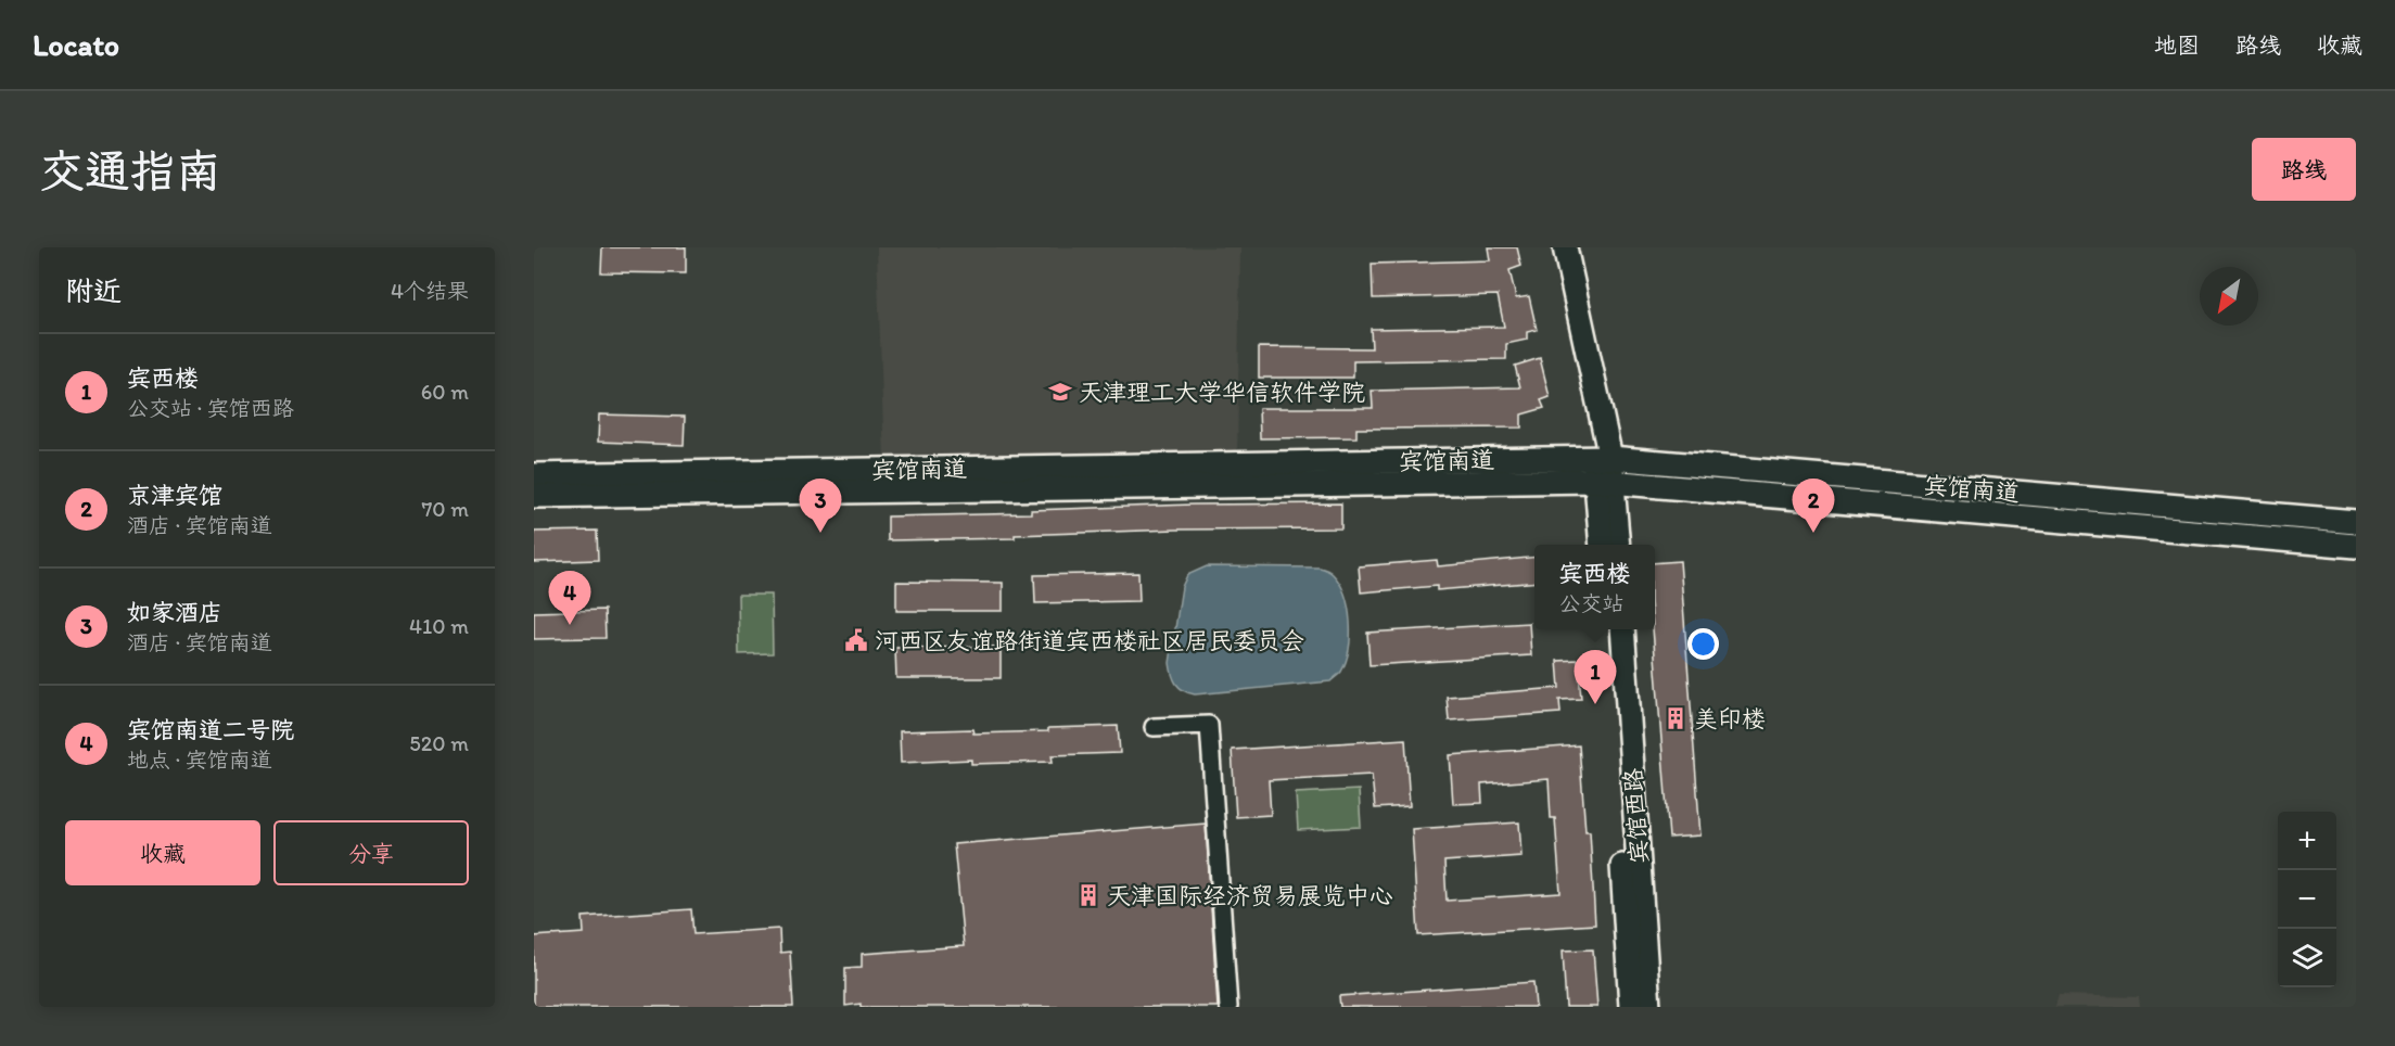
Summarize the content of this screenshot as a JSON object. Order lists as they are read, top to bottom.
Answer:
{
  "streets": {
    "main road": ["宾馆南道", "宾馆西路"]
  },
  "places": {
    "school or university": ["天津理工大学华信软件学院"],
    "public building": ["河西区友谊路街道宾西楼社区居民委员会"],
    "building": ["美印楼", "天津国际经济贸易展览中心"]
  },
  "north": "bottom left",
  "page": {
    "header": "Locato",
    "nav": ["地图", "路线", "收藏"],
    "buttons": [
      "路线",
      ["收藏", "分享"]
    ],
    "title": "交通指南",
    "heading": ["附近", "4个结果"],
    "list": [
      {
        "mark": "1",
        "name": "宾西楼",
        "note": "公交站 · 宾馆西路",
        "value": "60 m"
      },
      {
        "mark": "2",
        "name": "京津宾馆",
        "note": "酒店 · 宾馆南道",
        "value": "70 m"
      },
      {
        "mark": "3",
        "name": "如家酒店",
        "note": "酒店 · 宾馆南道",
        "value": "410 m"
      },
      {
        "mark": "4",
        "name": "宾馆南道二号院",
        "note": "地点 · 宾馆南道",
        "value": "520 m"
      }
    ],
    "pins": [
      "2",
      "3",
      "4",
      "1"
    ],
    "popup": ["宾西楼", "公交站"],
    "map_buttons": ["+", "−"]
  }
}
